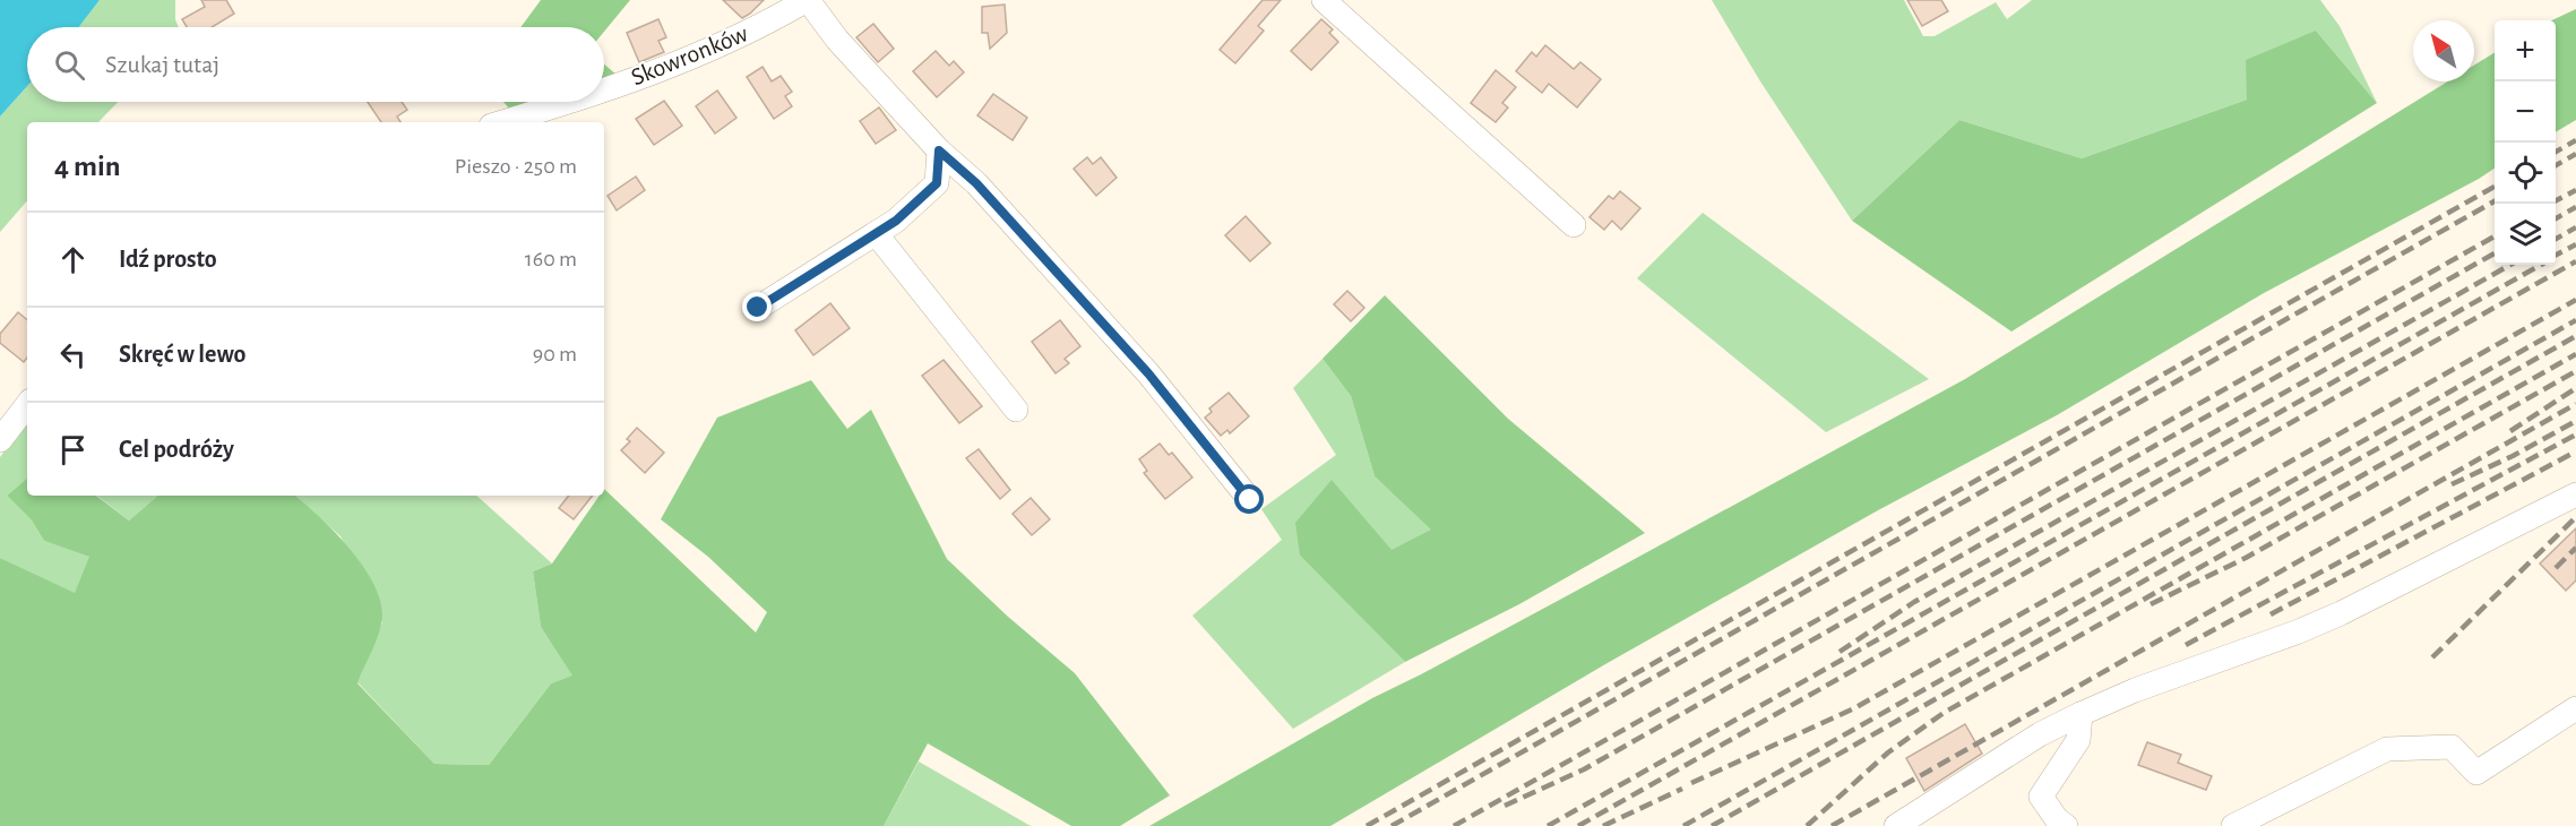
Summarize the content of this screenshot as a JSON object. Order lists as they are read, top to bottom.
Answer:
{
  "streets": {
    "street": ["Skowronków"]
  },
  "north": "top left",
  "page": {
    "map_buttons": ["+", "−"],
    "search": "Szukaj tutaj",
    "heading": ["4 min", "Pieszo · 250 m"],
    "list": [
      ["Idź prosto", "160 m"],
      ["Skręć w lewo", "90 m"],
      "Cel podróży"
    ]
  }
}
